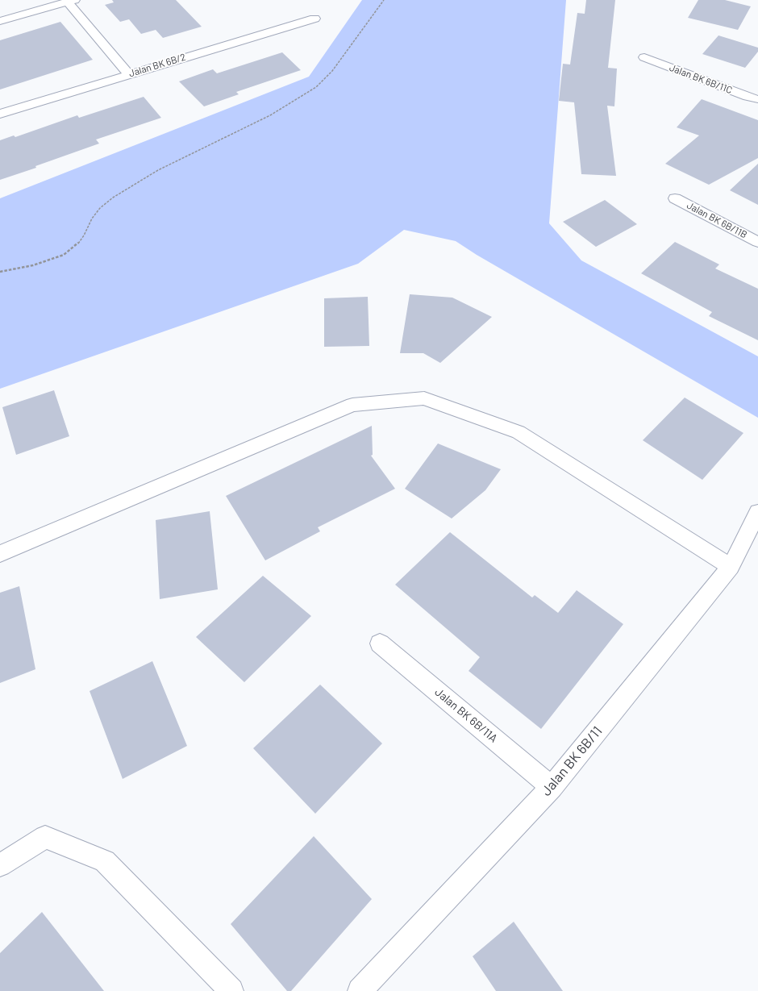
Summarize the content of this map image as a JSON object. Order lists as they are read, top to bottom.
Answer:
{
  "streets": {
    "street": [
      "Jalan BK 6B/2",
      "Jalan BK 6B/11C",
      "Jalan BK 6B/11B",
      "Jalan BK 6B/11A",
      "Jalan BK 6B/11"
    ]
  },
  "crossings": [
    ["Jalan BK 6B/11A", "Jalan BK 6B/11"]
  ]
}
